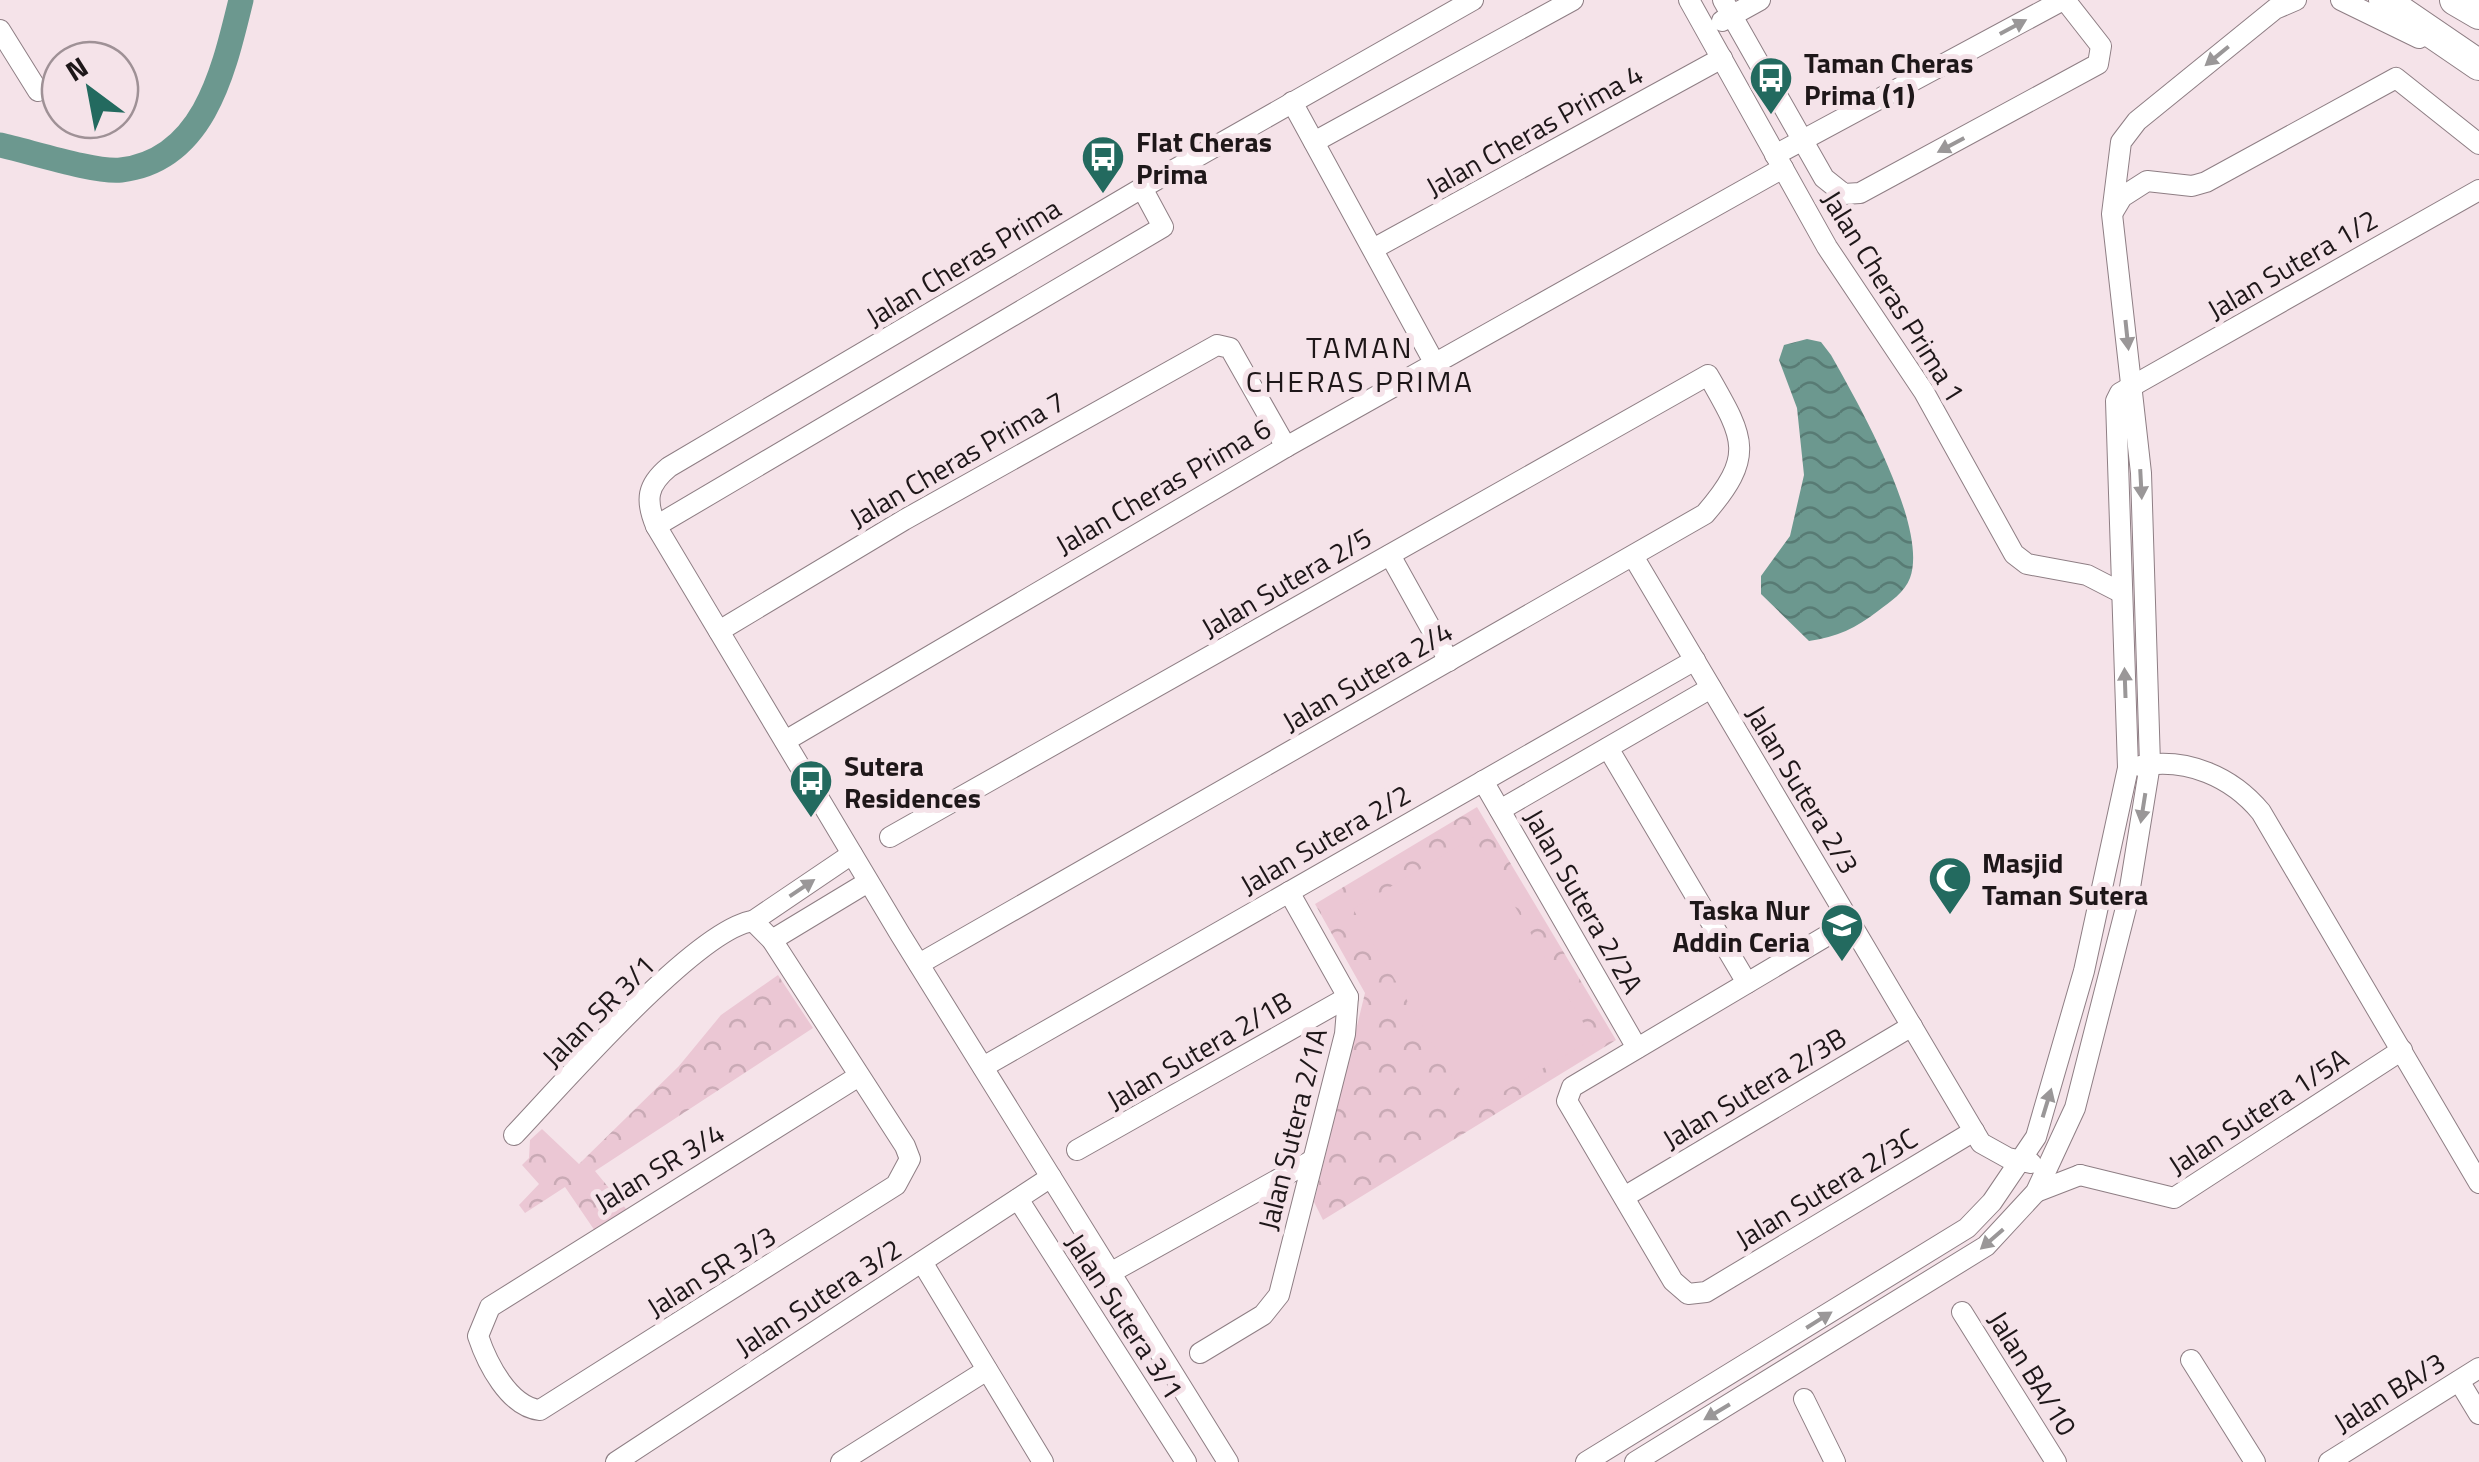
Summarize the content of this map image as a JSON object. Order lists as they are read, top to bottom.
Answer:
{
  "streets": {
    "street": [
      "Jalan Cheras Prima 4",
      "Jalan Cheras Prima",
      "Jalan Sutera 1/2",
      "Jalan Cheras Prima 1",
      "Jalan Cheras Prima 7",
      "Jalan Cheras Prima 6",
      "Jalan Sutera 2/5",
      "Jalan Sutera 2/4",
      "Jalan Sutera 2/3",
      "Jalan Sutera 2/2",
      "Jalan Sutera 2/2A",
      "Jalan SR 3/1",
      "Jalan Sutera 2/1B",
      "Jalan Sutera 2/3B",
      "Jalan Sutera 1/5A",
      "Jalan Sutera 2/1A",
      "Jalan SR 3/4",
      "Jalan Sutera 2/3C",
      "Jalan SR 3/3",
      "Jalan Sutera 3/2",
      "Jalan Sutera 3/1",
      "Jalan BA/10",
      "Jalan BA/3"
    ]
  },
  "crossings": [
    ["Jalan Cheras Prima 4", "Jalan Cheras Prima 1"],
    ["Jalan Cheras Prima 1", "Jalan Cheras Prima 6"],
    ["Jalan Cheras Prima 7", "Jalan Cheras Prima 6"],
    ["Jalan Sutera 2/5", "Jalan Sutera 2/4"],
    ["Jalan Sutera 2/4", "Jalan Sutera 2/3"],
    ["Jalan Sutera 2/3", "Jalan Sutera 2/2"],
    ["Jalan Sutera 2/3", "Jalan Sutera 2/3B"],
    ["Jalan Sutera 2/3", "Jalan Sutera 2/3C"],
    ["Jalan Sutera 2/2", "Jalan Sutera 2/2A"],
    ["Jalan Sutera 2/2", "Jalan Sutera 2/1A"],
    ["Jalan Sutera 2/1B", "Jalan Sutera 2/1A"],
    ["Jalan Sutera 2/3B", "Jalan Sutera 2/3C"],
    ["Jalan SR 3/4", "Jalan SR 3/3"],
    ["Jalan Sutera 3/2", "Jalan Sutera 3/1"]
  ],
  "districts": ["TAMAN CHERAS PRIMA"],
  "places": {
    "bus stop": ["Taman Cheras Prima (1)", "Flat Cheras Prima", "Sutera Residences"],
    "mosque": ["Masjid Taman Sutera"],
    "school or university": ["Taska Nur Addin Ceria"]
  },
  "north": "top left"
}
